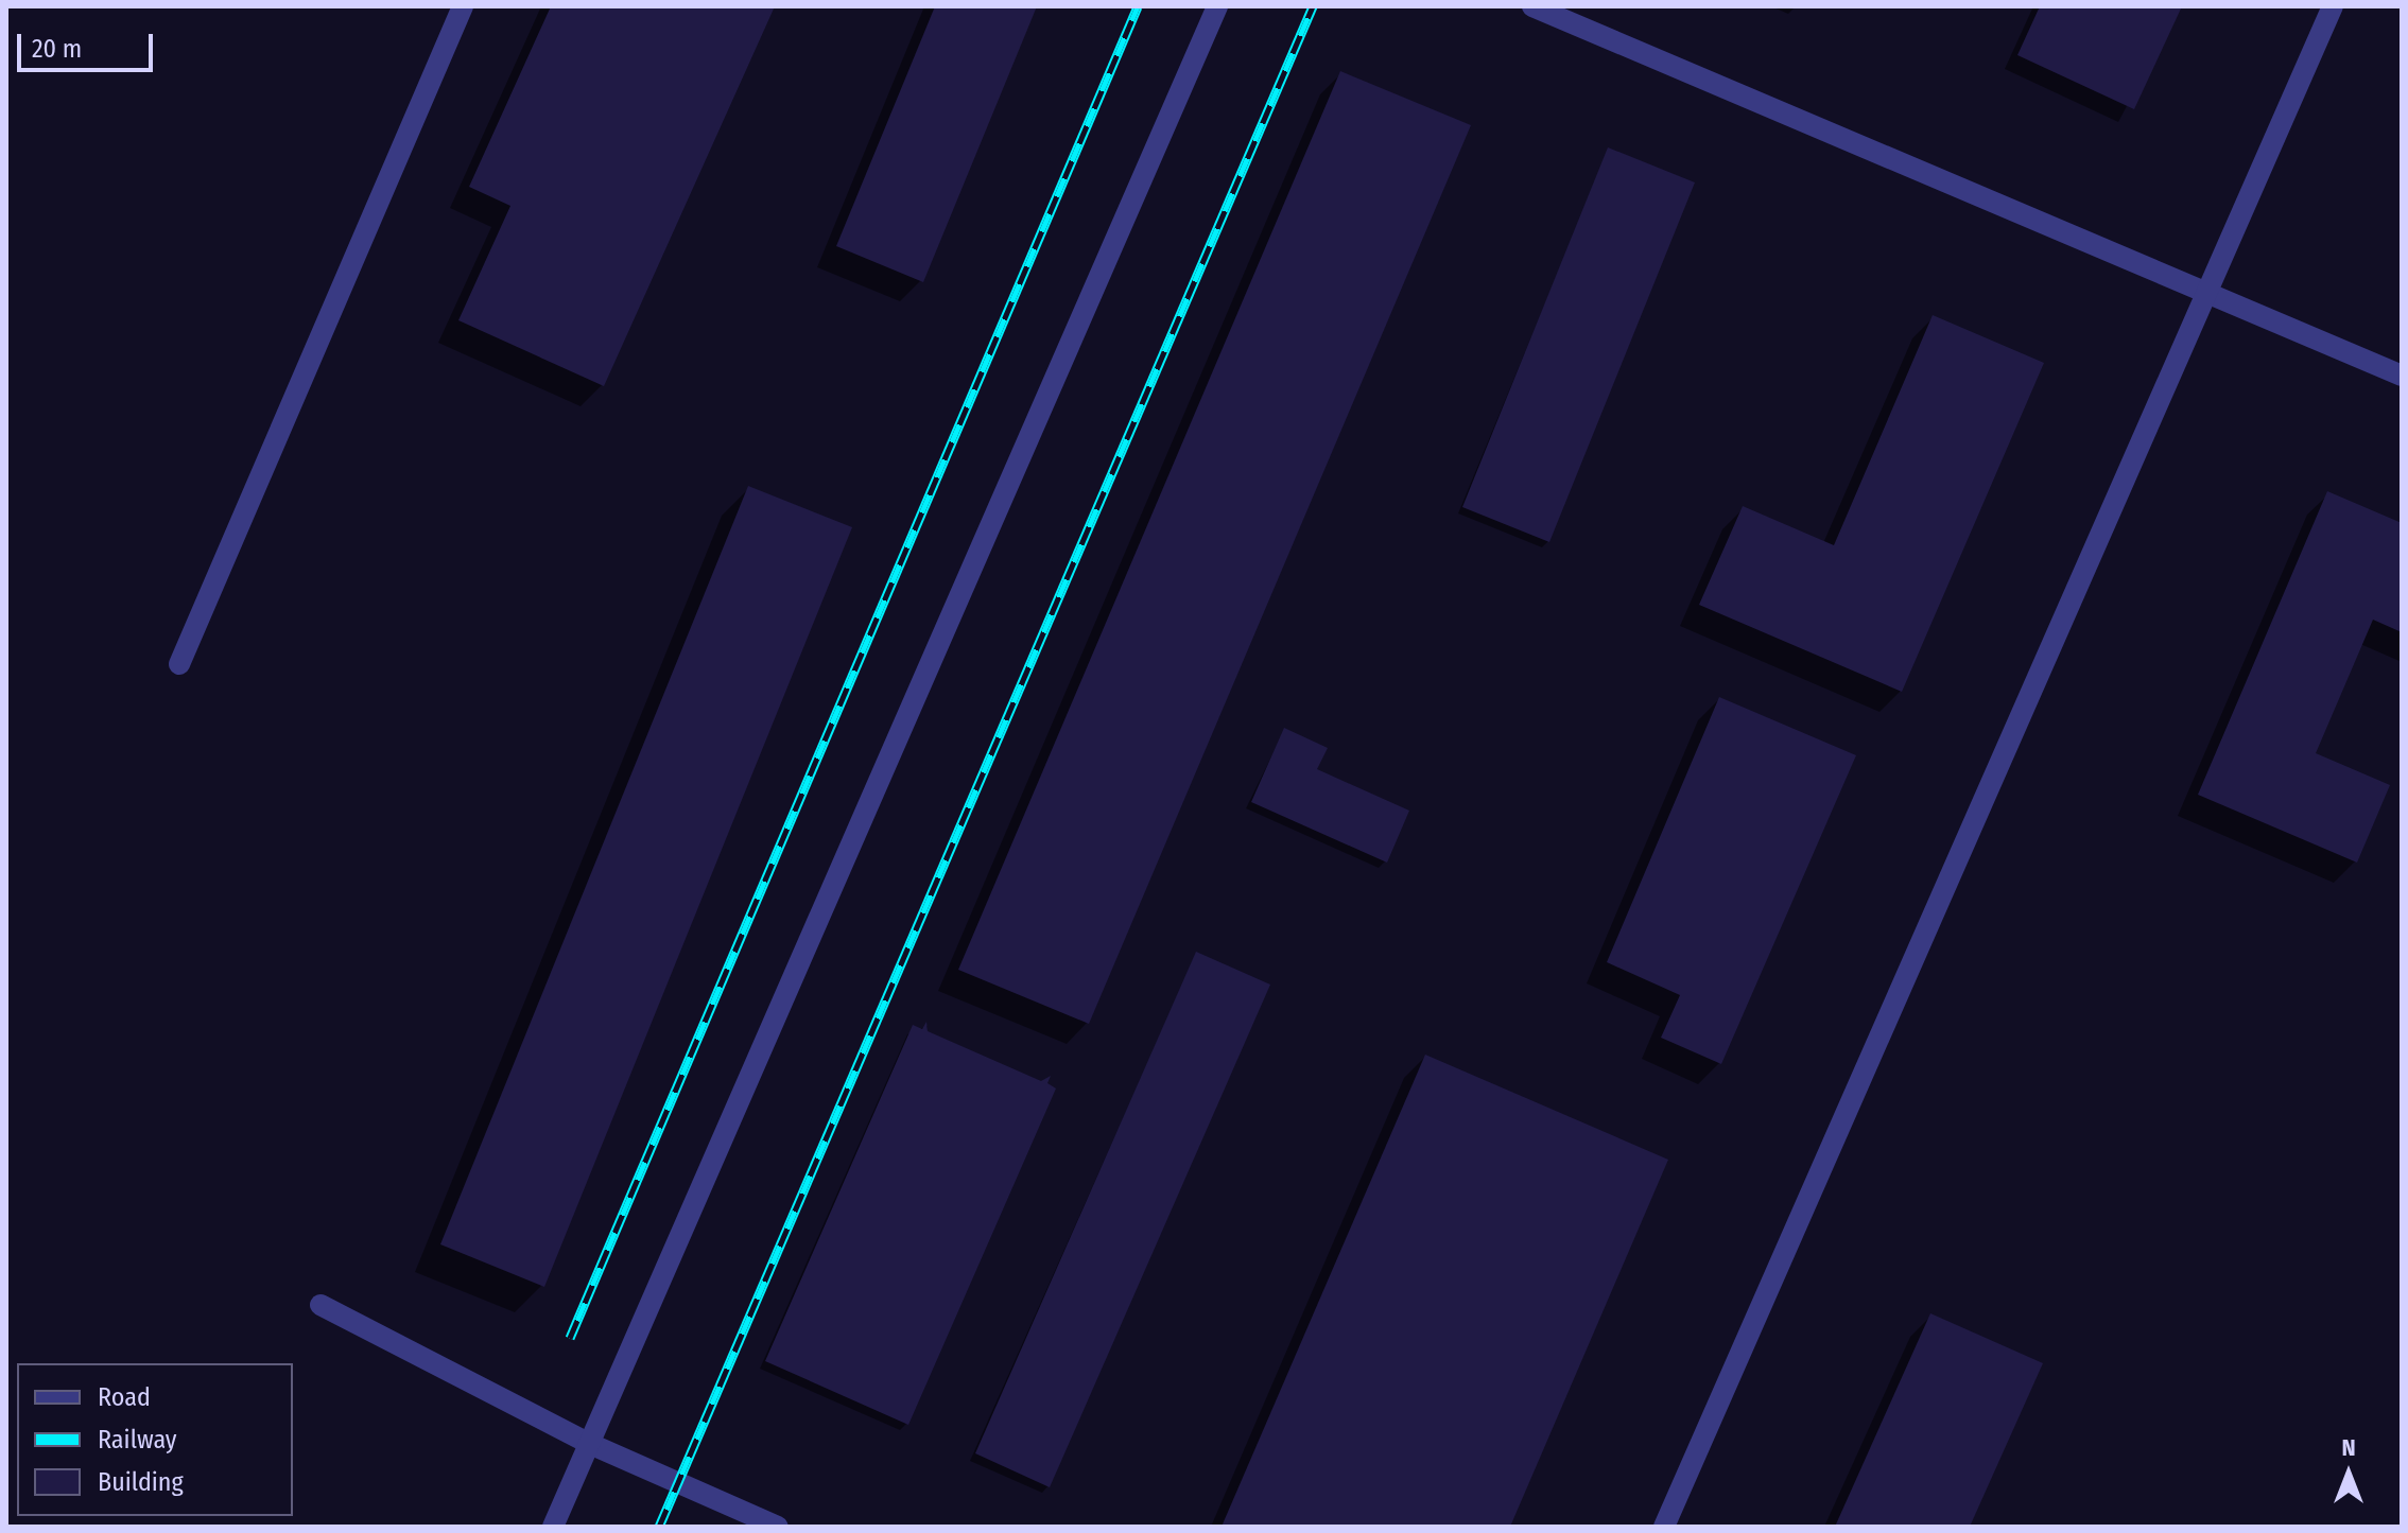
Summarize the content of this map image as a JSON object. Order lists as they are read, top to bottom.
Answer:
{
  "legend": ["Road", "Railway", "Building"],
  "scale_bar": "20 m",
  "north": "top"
}
